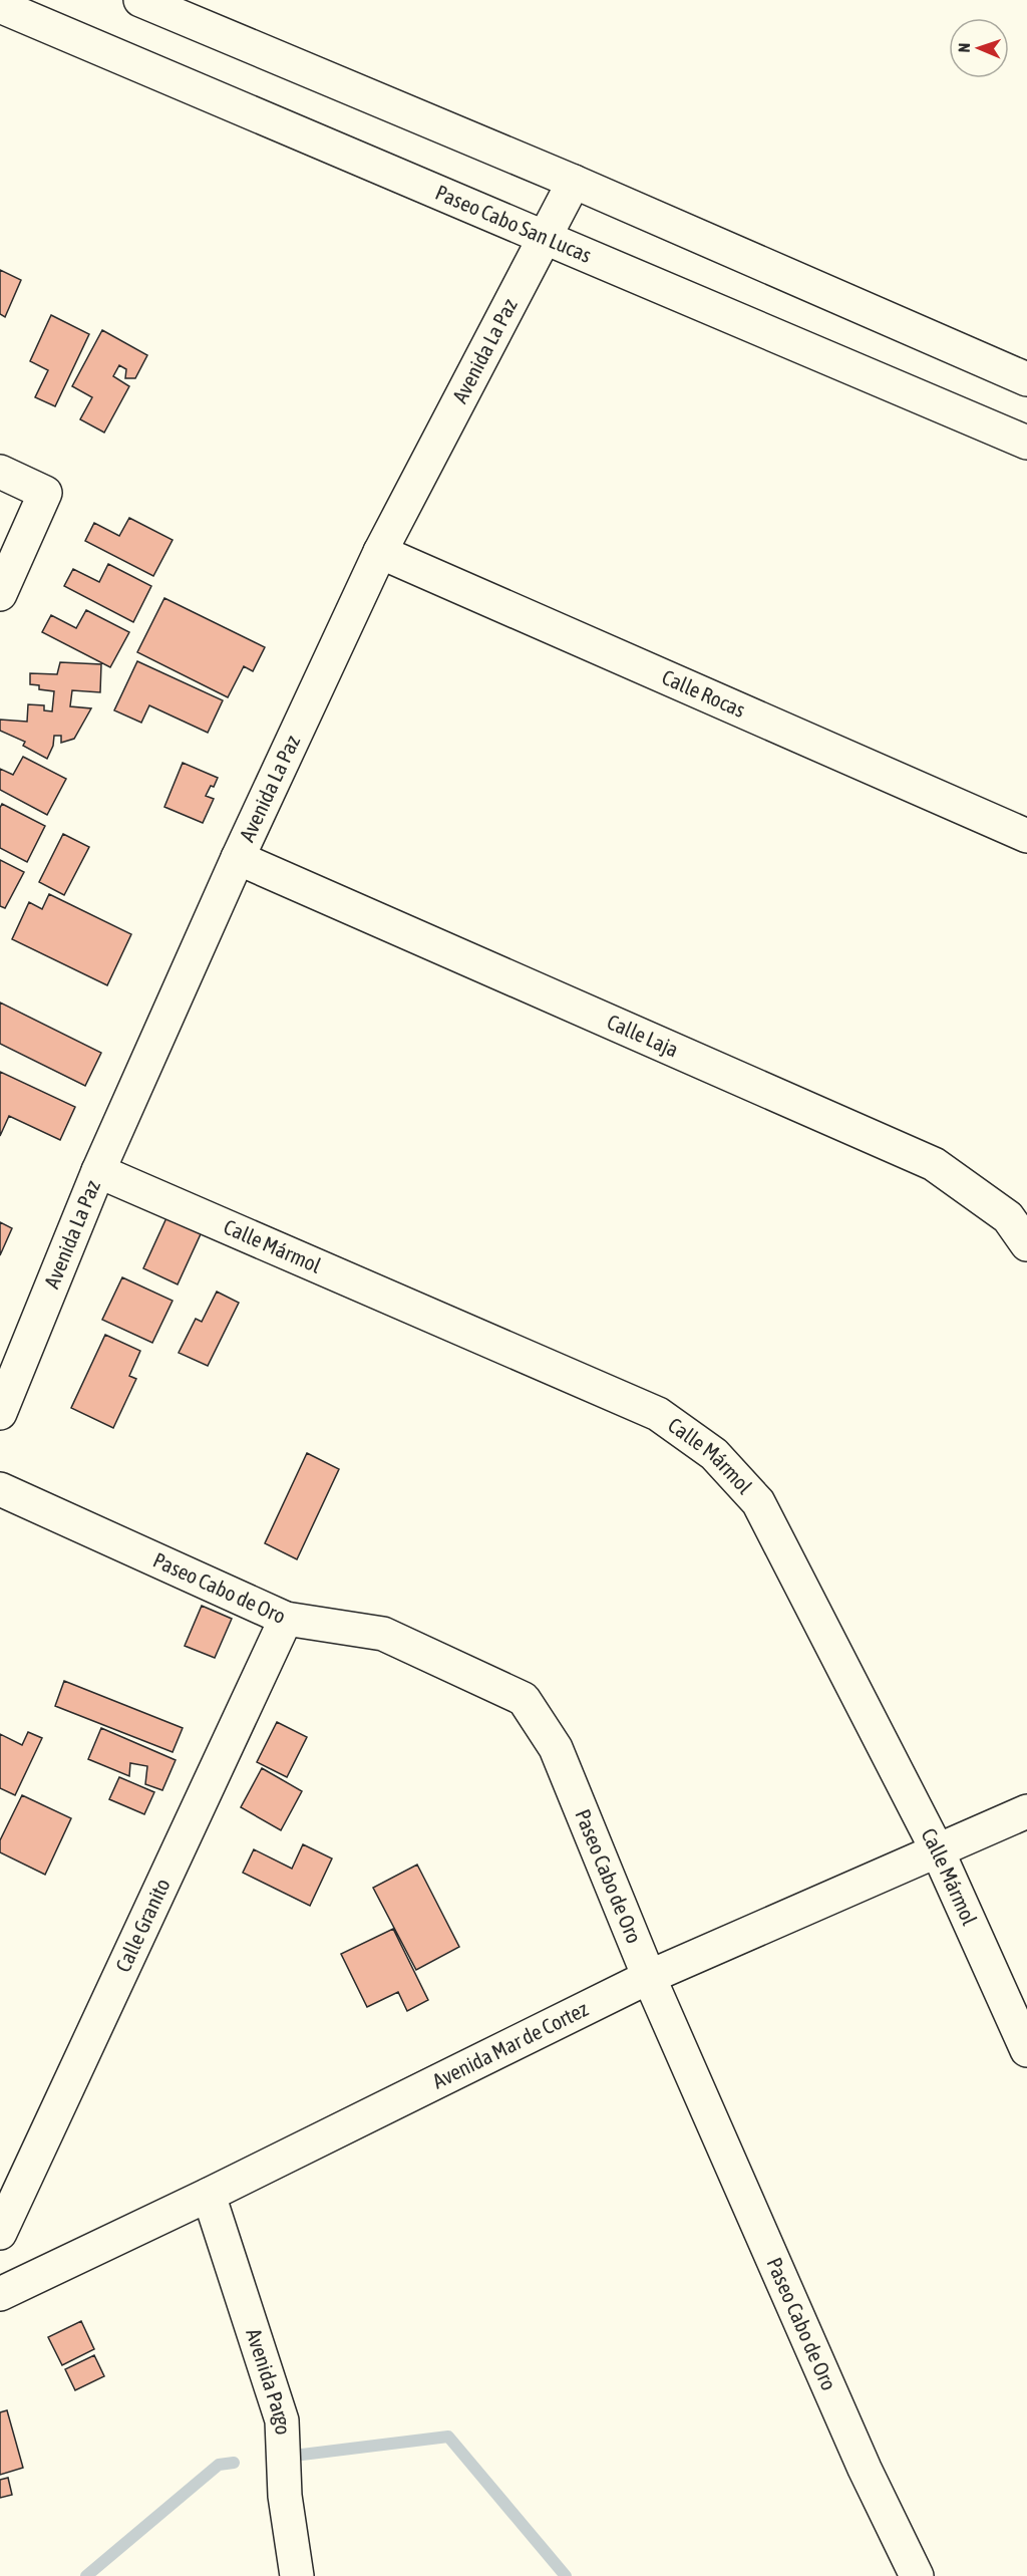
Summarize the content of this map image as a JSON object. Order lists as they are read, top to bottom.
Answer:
{
  "streets": {
    "street": [
      "Paseo Cabo San Lucas",
      "Avenida La Paz",
      "Calle Rocas",
      "Calle Laja",
      "Calle Mármol",
      "Paseo Cabo de Oro",
      "Calle Granito",
      "Avenida Mar de Cortez",
      "Avenida Pargo"
    ]
  },
  "crossings": [
    ["Paseo Cabo San Lucas", "Avenida La Paz"],
    ["Avenida La Paz", "Calle Rocas"],
    ["Avenida La Paz", "Calle Laja"],
    ["Avenida La Paz", "Calle Mármol"],
    ["Calle Mármol", "Avenida Mar de Cortez"],
    ["Paseo Cabo de Oro", "Calle Granito"],
    ["Paseo Cabo de Oro", "Avenida Mar de Cortez"],
    ["Avenida Mar de Cortez", "Avenida Pargo"]
  ],
  "north": "left"
}
